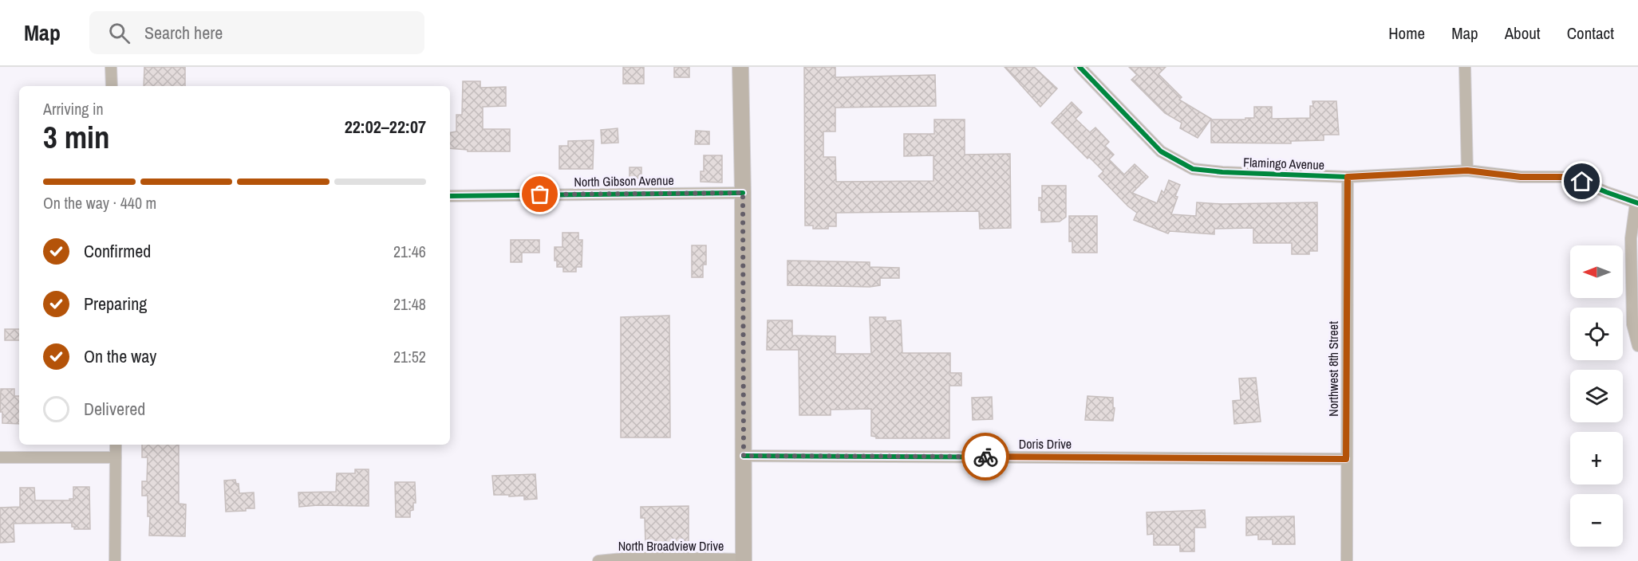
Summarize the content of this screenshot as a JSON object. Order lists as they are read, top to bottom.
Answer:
{
  "streets": {
    "street": [
      "Flamingo Avenue",
      "North Gibson Avenue",
      "Northwest 8th Street",
      "Doris Drive",
      "North Broadview Drive"
    ]
  },
  "crossings": [
    ["Flamingo Avenue", "Northwest 8th Street"],
    ["Northwest 8th Street", "Doris Drive"]
  ],
  "north": "left",
  "page": {
    "header": "Map",
    "search": "Search here",
    "nav": [
      "Home",
      "Map",
      "About",
      "Contact"
    ],
    "heading": ["3 min", "Arriving in", "22:02–22:07"],
    "bar": "On the way · 440 m",
    "list": [
      ["Confirmed", "21:46"],
      ["Preparing", "21:48"],
      ["On the way", "21:52"],
      "Delivered"
    ],
    "map_buttons": ["+", "−"]
  }
}
